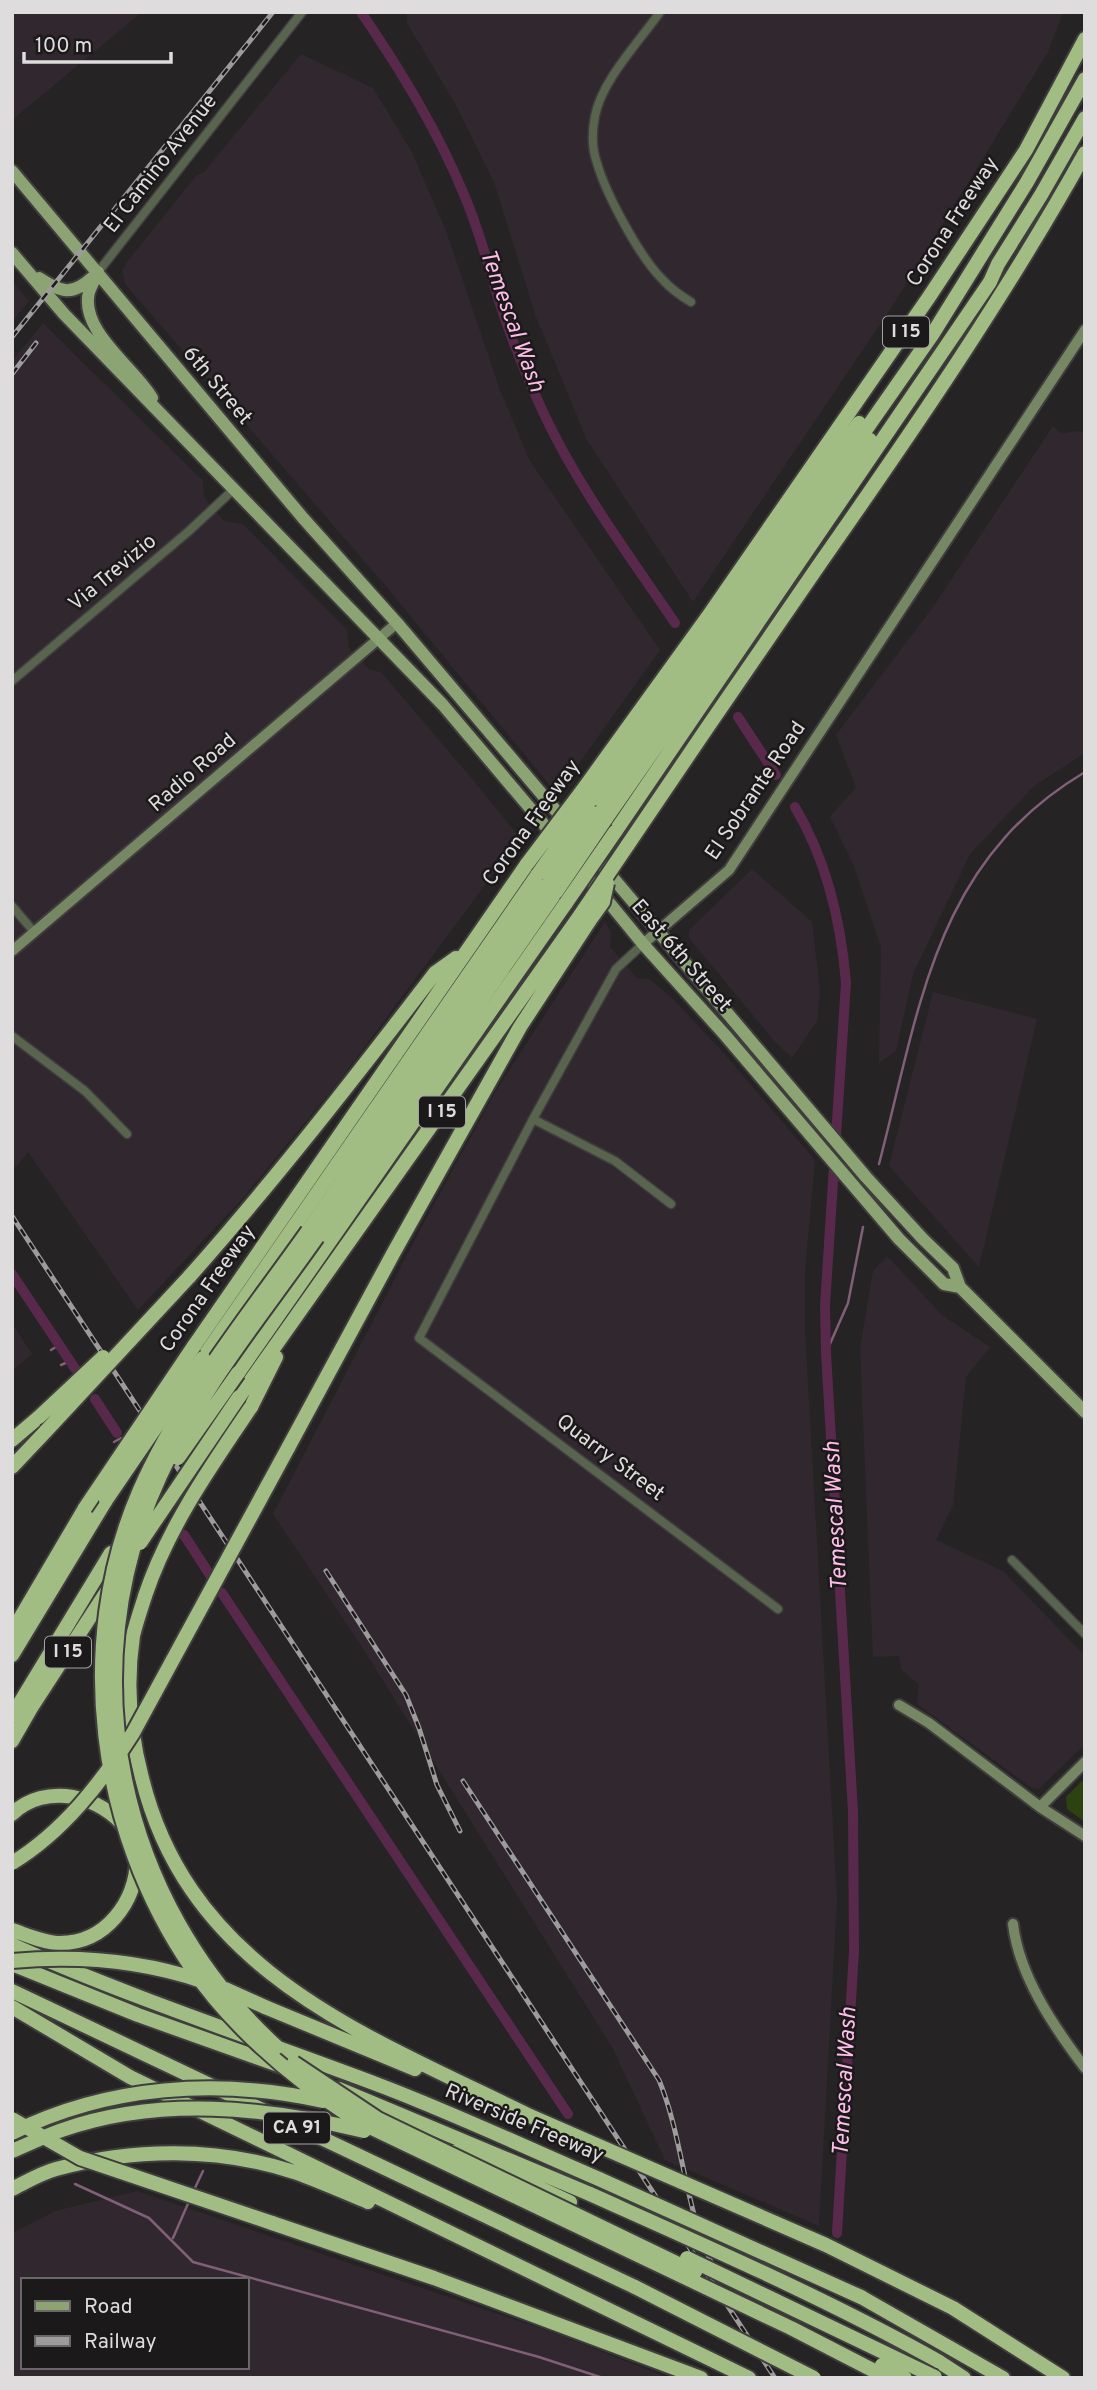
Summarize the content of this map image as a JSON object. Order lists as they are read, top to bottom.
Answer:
{
  "streets": {
    "highway": [
      "Corona Freeway",
      "I 15",
      "Riverside Freeway",
      "CA 91"
    ],
    "main road": ["6th Street", "East 6th Street"],
    "street": [
      "El Camino Avenue",
      "Via Trevizio",
      "Radio Road",
      "El Sobrante Road",
      "Quarry Street"
    ]
  },
  "crossings": [
    ["El Camino Avenue", "6th Street"],
    ["6th Street", "Radio Road"],
    ["6th Street", "East 6th Street"],
    ["Radio Road", "East 6th Street"],
    ["El Sobrante Road", "East 6th Street"],
    ["El Sobrante Road", "Quarry Street"]
  ],
  "water": ["Temescal Wash"],
  "legend": ["Road", "Railway"],
  "scale_bar": "100 m"
}
